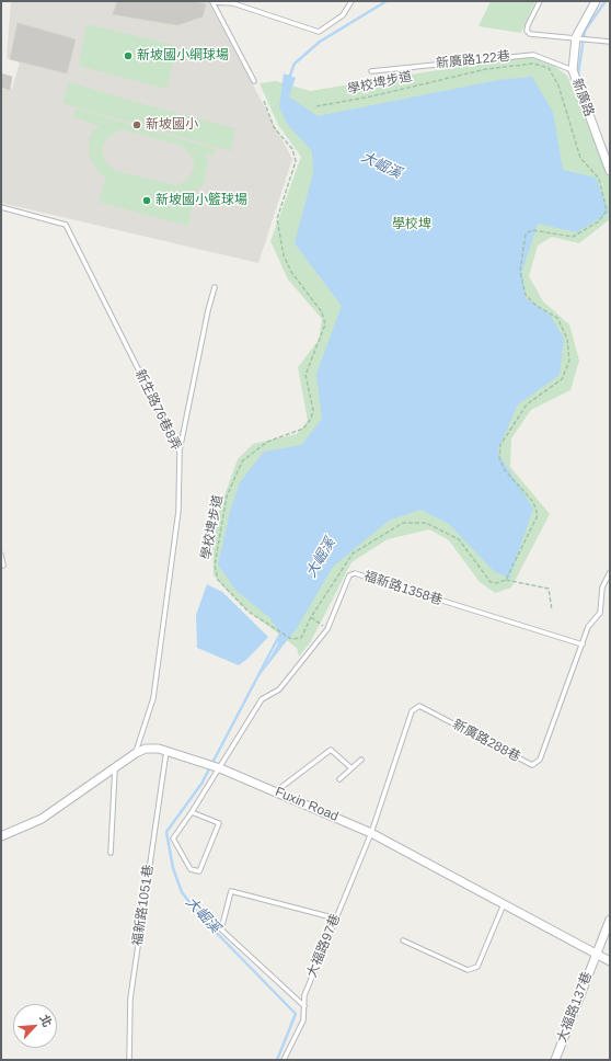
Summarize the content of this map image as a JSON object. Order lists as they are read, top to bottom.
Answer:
{
  "streets": {
    "street": ["新廣路", "Fuxin Road", "大福路137巷"],
    "lane": [
      "新廣路122巷",
      "新生路76巷8弄",
      "福新路1358巷",
      "新廣路288巷",
      "福新路1051巷",
      "大福路97巷"
    ],
    "path": ["學校埤步道"]
  },
  "crossings": [
    ["新廣路122巷", "新廣路"],
    ["新生路76巷8弄", "Fuxin Road"],
    ["福新路1358巷", "新廣路288巷"],
    ["福新路1358巷", "Fuxin Road"],
    ["新廣路288巷", "Fuxin Road"],
    ["新廣路288巷", "大福路97巷"],
    ["Fuxin Road", "福新路1051巷"],
    ["Fuxin Road", "大福路97巷"],
    ["Fuxin Road", "大福路137巷"]
  ],
  "water": ["大崛溪"],
  "parks": ["學校埤"],
  "places": ["新坡國小網球場", "新坡國小", "新坡國小籃球場"],
  "north": "top right"
}
